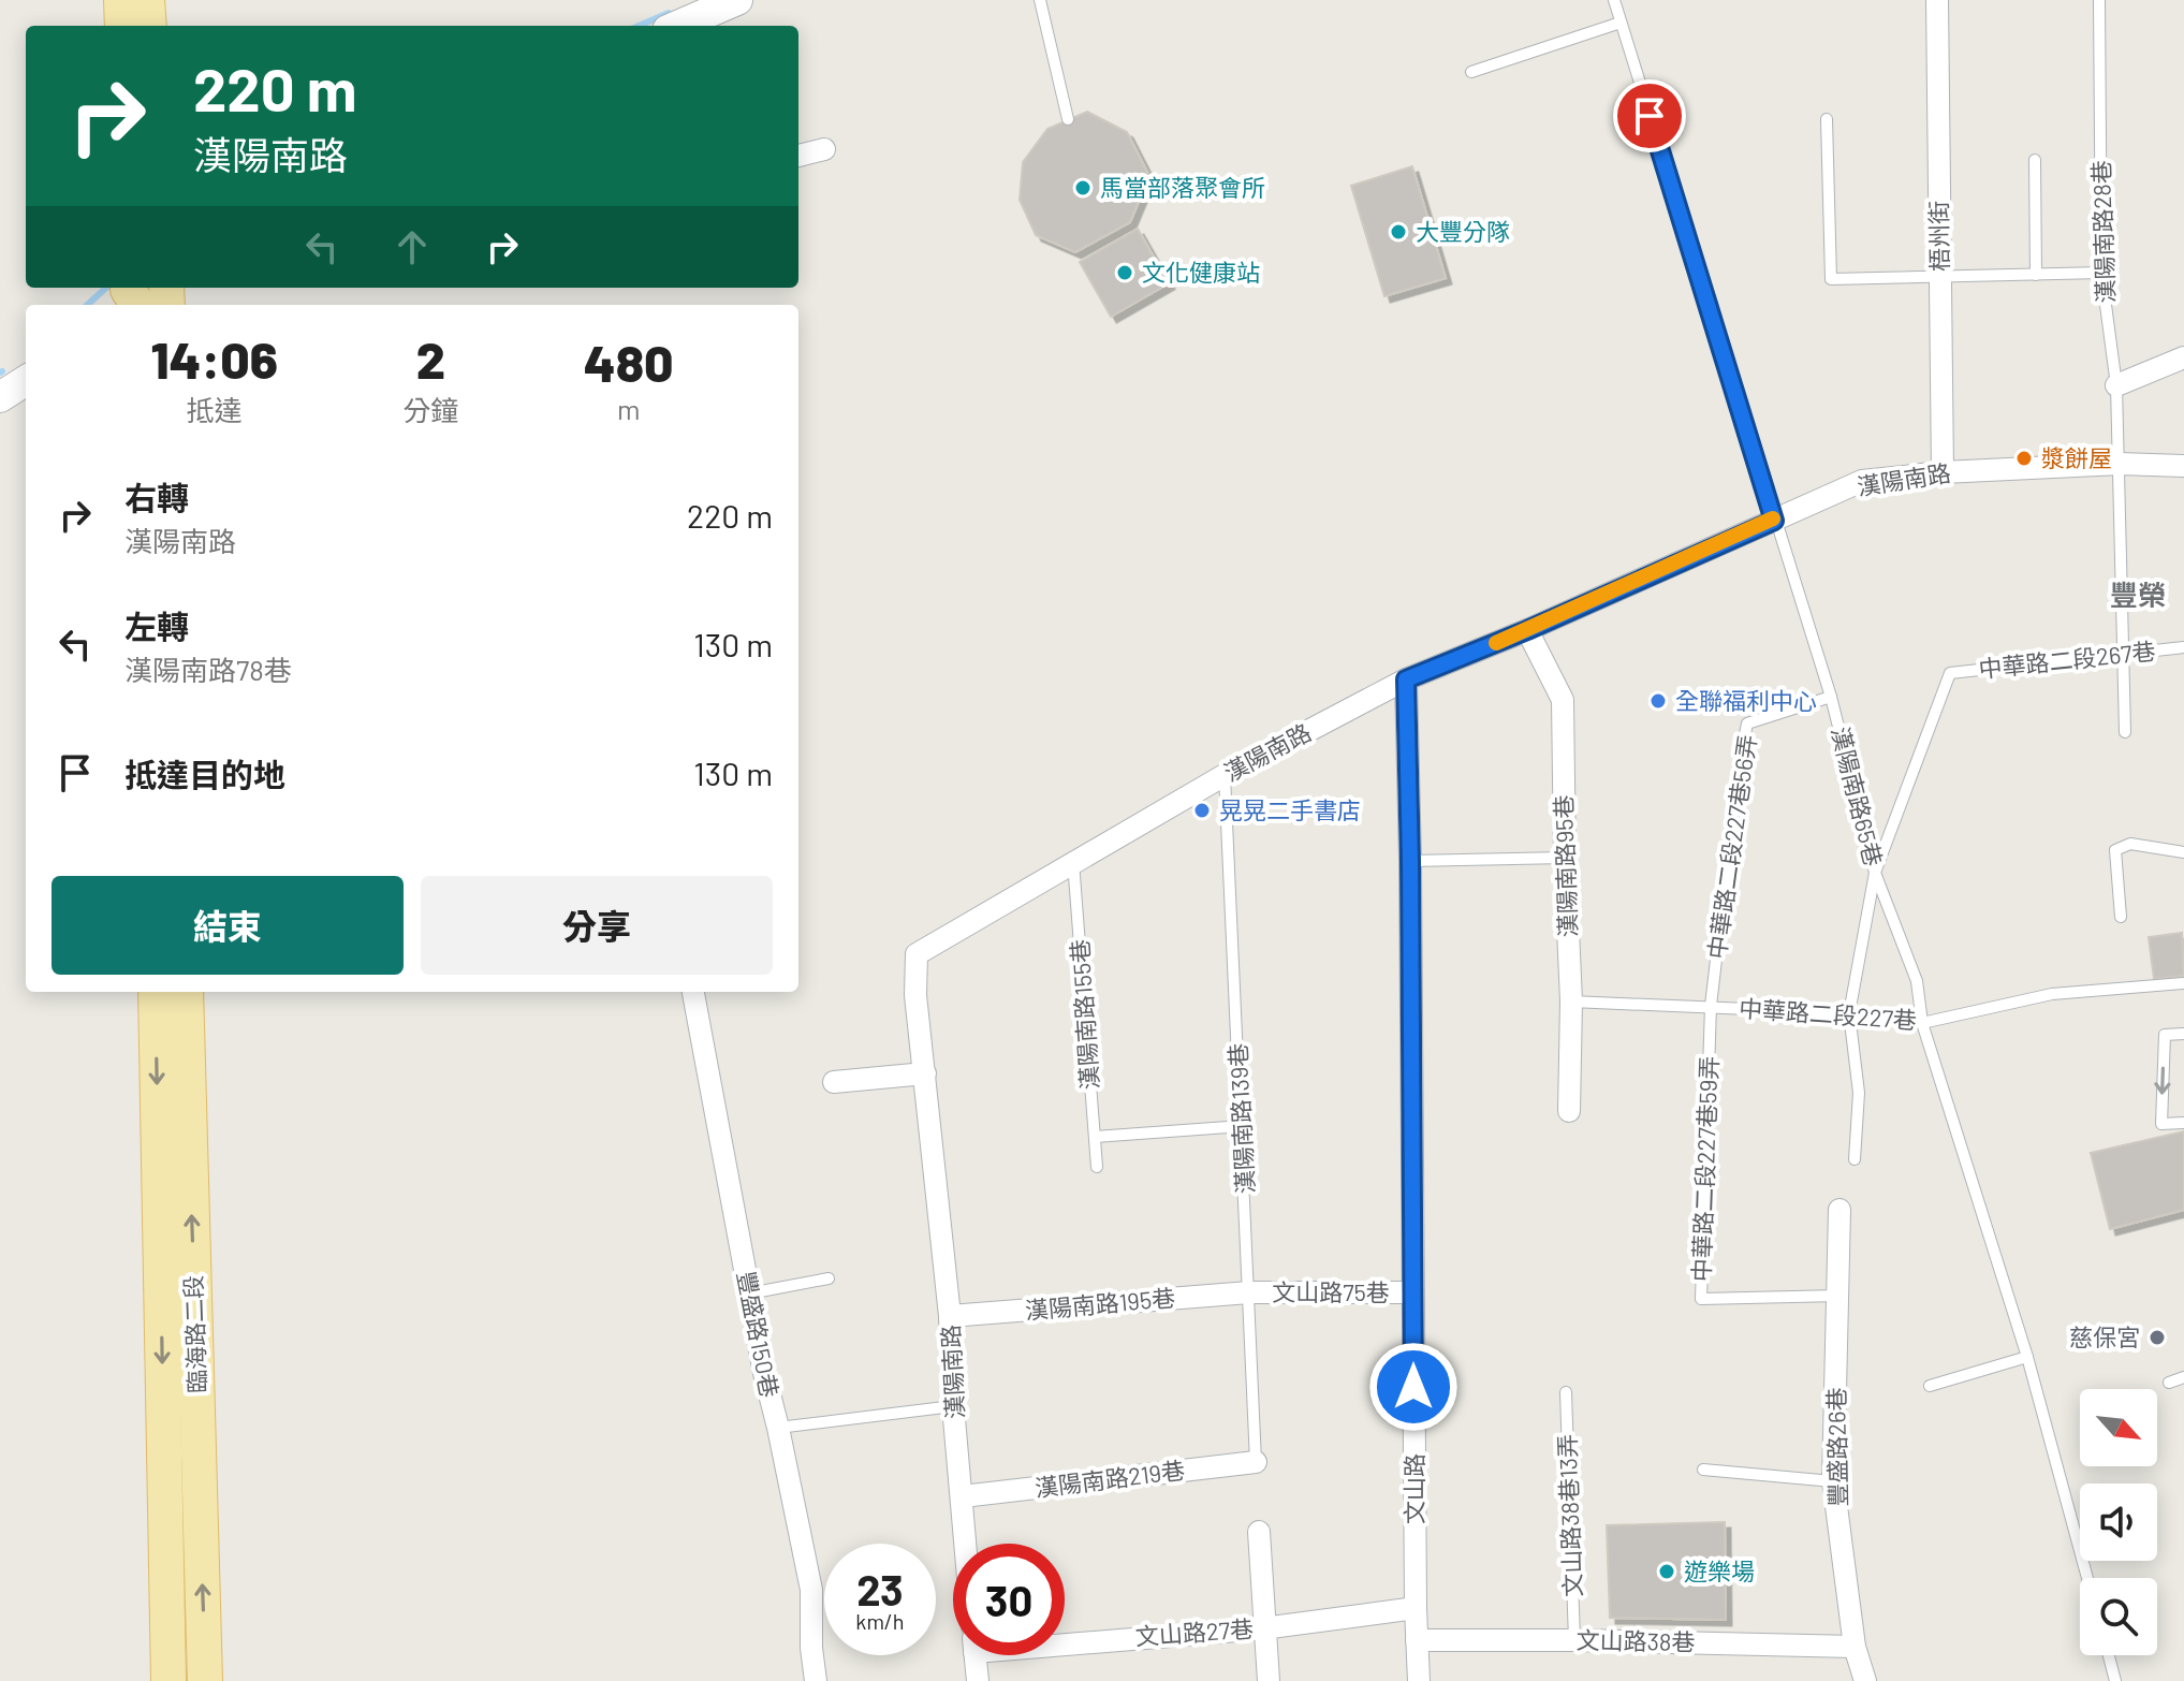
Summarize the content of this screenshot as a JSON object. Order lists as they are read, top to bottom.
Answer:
{
  "streets": {
    "main road": ["臨海路二段"],
    "street": [
      "梧州街",
      "漢陽南路",
      "漢陽南路95巷",
      "文山路75巷",
      "漢陽南路195巷",
      "豐盛路150巷",
      "豐盛路26巷",
      "漢陽南路219巷",
      "文山路",
      "文山路27巷",
      "文山路38巷"
    ],
    "lane": [
      "漢陽南路28巷",
      "中華路二段267巷",
      "漢陽南路65巷",
      "中華路二段227巷56弄",
      "漢陽南路155巷",
      "中華路二段227巷",
      "漢陽南路139巷",
      "中華路二段227巷59弄",
      "文山路38巷13弄"
    ]
  },
  "crossings": [
    ["漢陽南路28巷", "漢陽南路"],
    ["漢陽南路28巷", "中華路二段267巷"],
    ["梧州街", "漢陽南路"],
    ["漢陽南路", "漢陽南路65巷"],
    ["漢陽南路", "漢陽南路95巷"],
    ["漢陽南路", "漢陽南路155巷"],
    ["漢陽南路", "漢陽南路139巷"],
    ["漢陽南路", "漢陽南路195巷"],
    ["漢陽南路", "漢陽南路219巷"],
    ["漢陽南路", "文山路"],
    ["中華路二段267巷", "漢陽南路65巷"],
    ["漢陽南路65巷", "中華路二段227巷56弄"],
    ["漢陽南路65巷", "中華路二段227巷"],
    ["中華路二段227巷56弄", "中華路二段227巷"],
    ["中華路二段227巷56弄", "中華路二段227巷59弄"],
    ["漢陽南路95巷", "中華路二段227巷"],
    ["中華路二段227巷", "中華路二段227巷59弄"],
    ["漢陽南路139巷", "文山路75巷"],
    ["漢陽南路139巷", "漢陽南路195巷"],
    ["漢陽南路139巷", "漢陽南路219巷"],
    ["中華路二段227巷59弄", "豐盛路26巷"],
    ["文山路75巷", "漢陽南路195巷"],
    ["文山路75巷", "文山路"],
    ["豐盛路26巷", "文山路38巷"],
    ["文山路", "文山路27巷"],
    ["文山路", "文山路38巷"],
    ["文山路38巷13弄", "文山路38巷"]
  ],
  "districts": ["豐榮"],
  "places": [
    "馬當部落聚會所",
    "大豐分隊",
    "文化健康站",
    "漿餅屋",
    "全聯福利中心",
    "晃晃二手書店",
    "慈保宮",
    "遊樂場"
  ],
  "north": "bottom right",
  "page": {
    "turn": ["220 m", "漢陽南路"],
    "eta": [
      "14:06",
      "抵達",
      "2",
      "分鐘",
      "480",
      "m"
    ],
    "list": [
      {
        "name": "右轉",
        "note": "漢陽南路",
        "value": "220 m"
      },
      {
        "name": "左轉",
        "note": "漢陽南路78巷",
        "value": "130 m"
      },
      {
        "name": "抵達目的地",
        "value": "130 m"
      }
    ],
    "buttons": ["結束", "分享"],
    "speed": "23 km/h",
    "limit": "30"
  }
}
